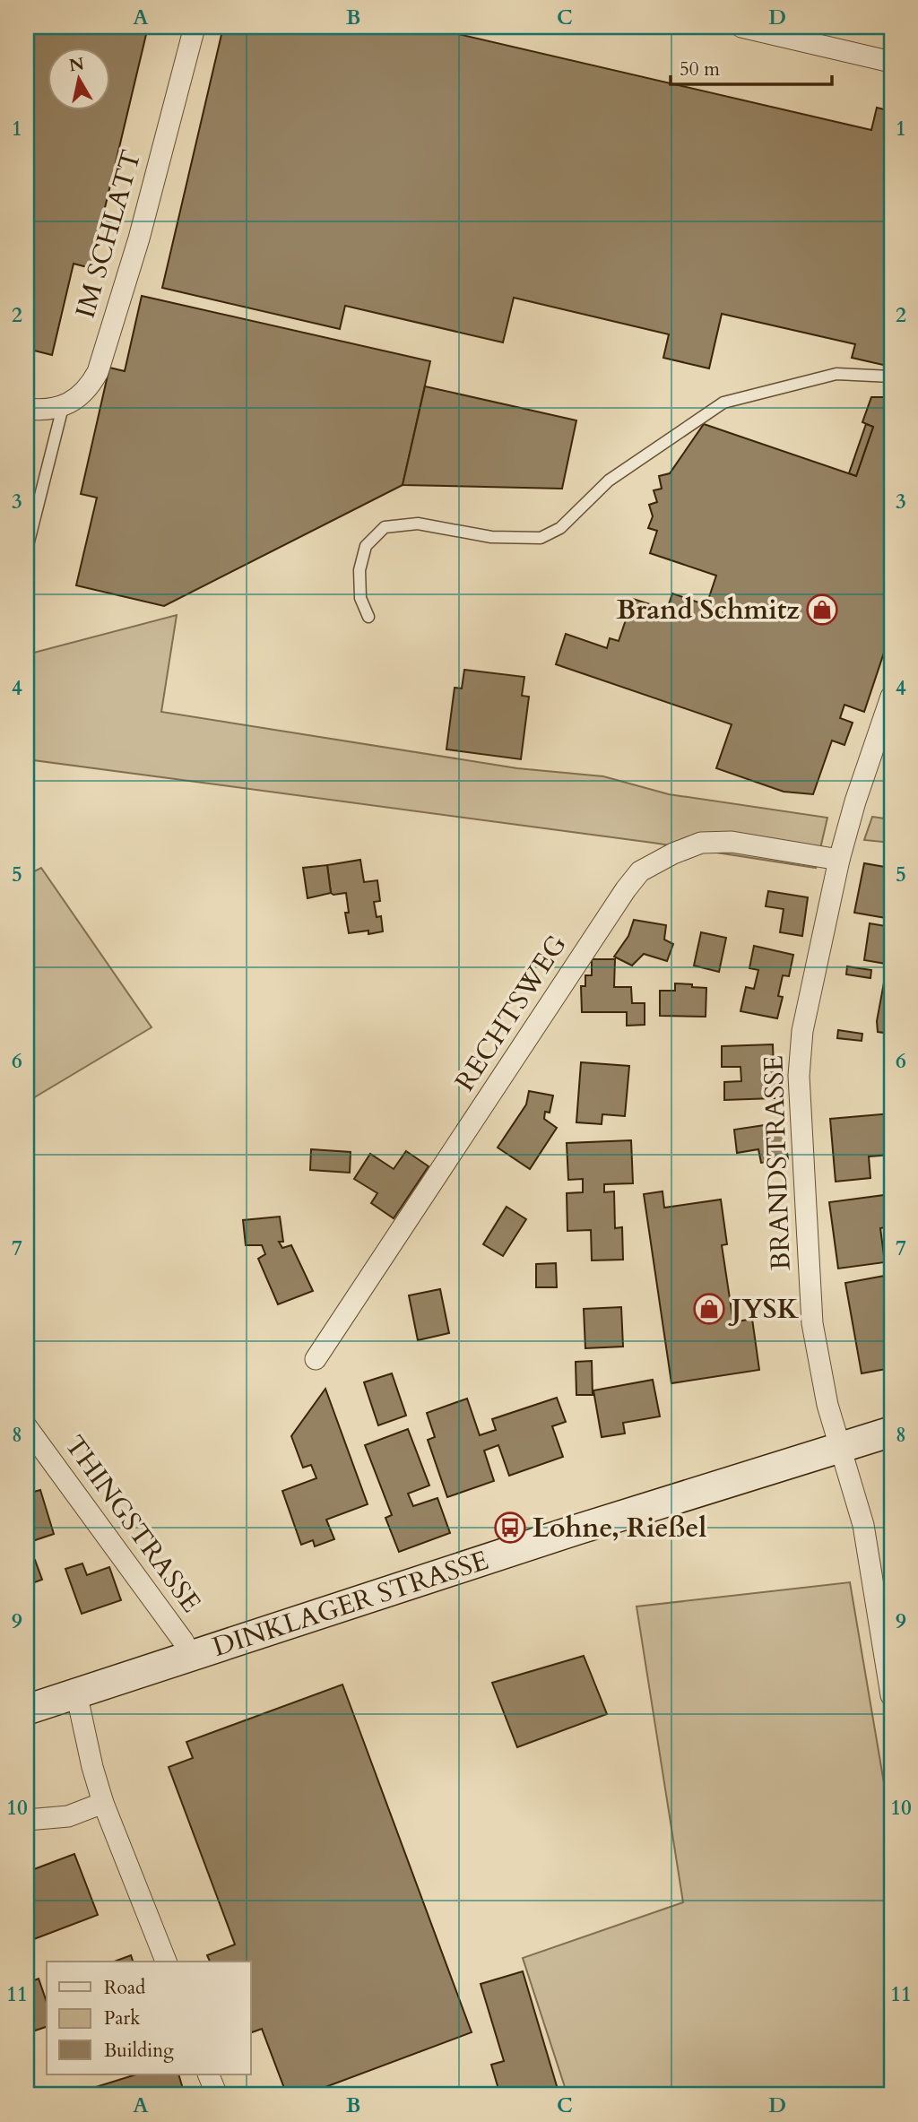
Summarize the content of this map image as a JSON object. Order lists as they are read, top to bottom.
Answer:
{
  "streets": {
    "main road": ["DINKLAGER STRASSE"],
    "street": [
      "IM SCHLATT",
      "RECHTSWEG",
      "BRANDSTRASSE",
      "THINGSTRASSE"
    ]
  },
  "crossings": [
    ["RECHTSWEG", "BRANDSTRASSE"],
    ["BRANDSTRASSE", "DINKLAGER STRASSE"],
    ["THINGSTRASSE", "DINKLAGER STRASSE"]
  ],
  "places": {
    "shop": ["Brand Schmitz", "JYSK"],
    "bus stop": ["Lohne, Rießel"]
  },
  "legend": ["Road", "Park", "Building"],
  "scale_bar": "50 m",
  "north": "top",
  "grid": {
    "columns": [
      "A",
      "B",
      "C",
      "D"
    ],
    "rows": [
      "1",
      "2",
      "3",
      "4",
      "5",
      "6",
      "7",
      "8",
      "9",
      "10",
      "11"
    ]
  }
}
